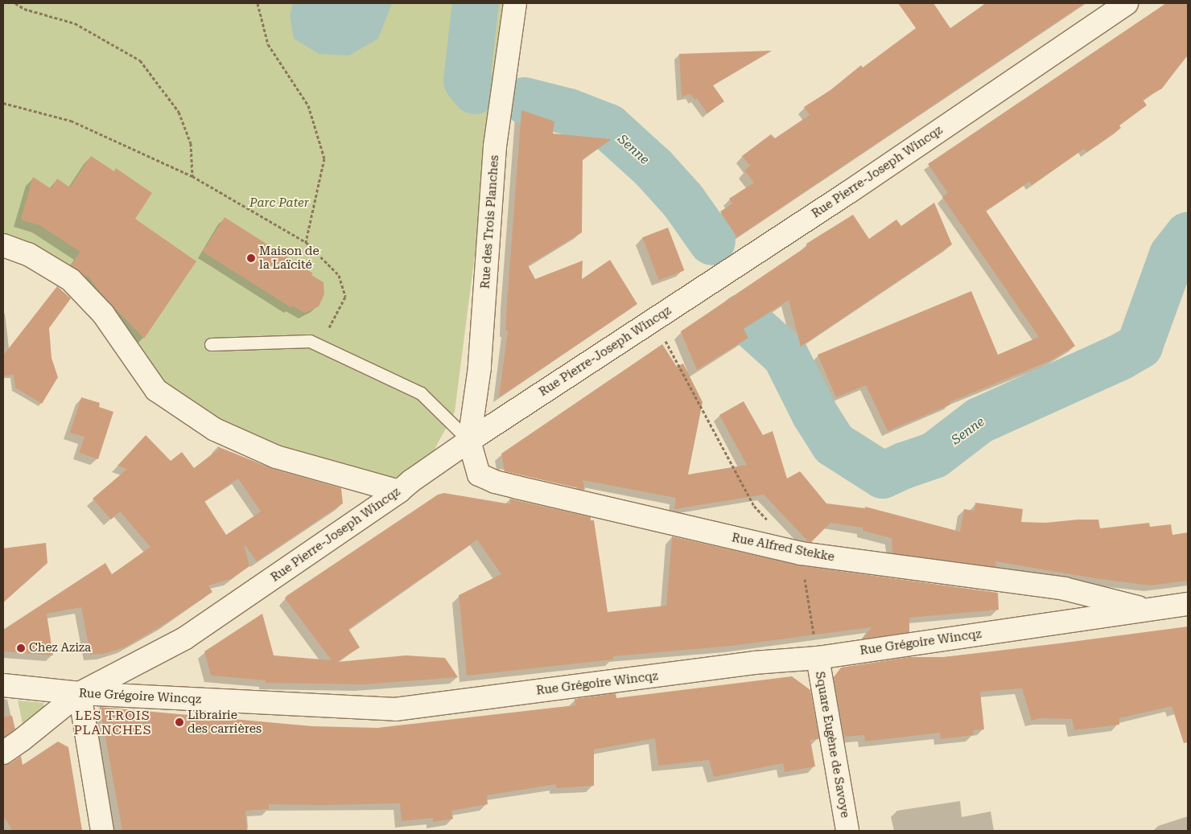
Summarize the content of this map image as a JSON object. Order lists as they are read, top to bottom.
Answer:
{
  "streets": {
    "street": [
      "Rue Pierre-Joseph Wincqz",
      "Rue des Trois Planches",
      "Rue Alfred Stekke",
      "Rue Grégoire Wincqz",
      "Square Eugène de Savoye"
    ]
  },
  "crossings": [
    ["Rue Pierre-Joseph Wincqz", "Rue des Trois Planches"],
    ["Rue Pierre-Joseph Wincqz", "Rue Alfred Stekke"],
    ["Rue Pierre-Joseph Wincqz", "Rue Grégoire Wincqz"],
    ["Rue des Trois Planches", "Rue Alfred Stekke"],
    ["Rue Alfred Stekke", "Rue Grégoire Wincqz"],
    ["Rue Grégoire Wincqz", "Square Eugène de Savoye"]
  ],
  "districts": ["LES TROIS PLANCHES"],
  "water": ["Senne"],
  "parks": ["Parc Pater"],
  "places": ["Maison de la Laïcité", "Chez Aziza", "Librairie des carrières"]
}
